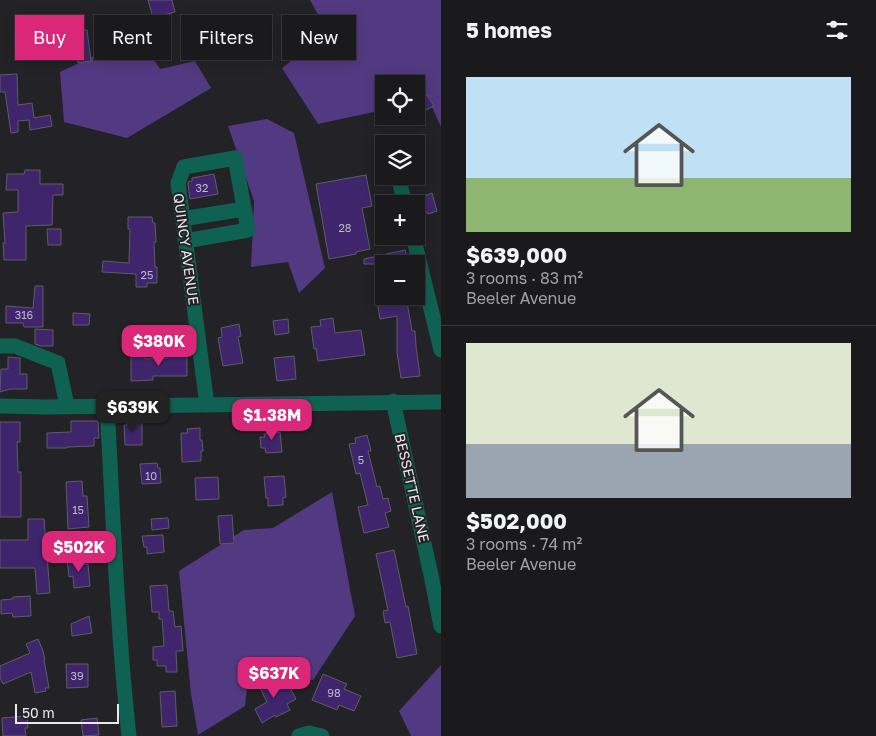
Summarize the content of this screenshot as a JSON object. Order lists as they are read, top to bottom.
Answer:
{
  "streets": {
    "street": ["QUINCY AVENUE", "BESSETTE LANE"]
  },
  "house_numbers": [
    "32",
    "28",
    "25",
    "316",
    "5",
    "10",
    "15",
    "39",
    "98"
  ],
  "scale_bar": "50 m",
  "page": {
    "heading": "5 homes",
    "chip": [
      "Buy",
      "Rent",
      "Filters",
      "New"
    ],
    "list": [
      {
        "name": "$639,000",
        "note": "3 rooms · 83 m² · Beeler Avenue"
      },
      {
        "name": "$502,000",
        "note": "3 rooms · 74 m² · Beeler Avenue"
      }
    ],
    "map_buttons": ["+", "−"],
    "price": [
      "$380K",
      "$639K",
      "$1.38M",
      "$502K",
      "$637K"
    ],
    "scale": "50 m"
  }
}
